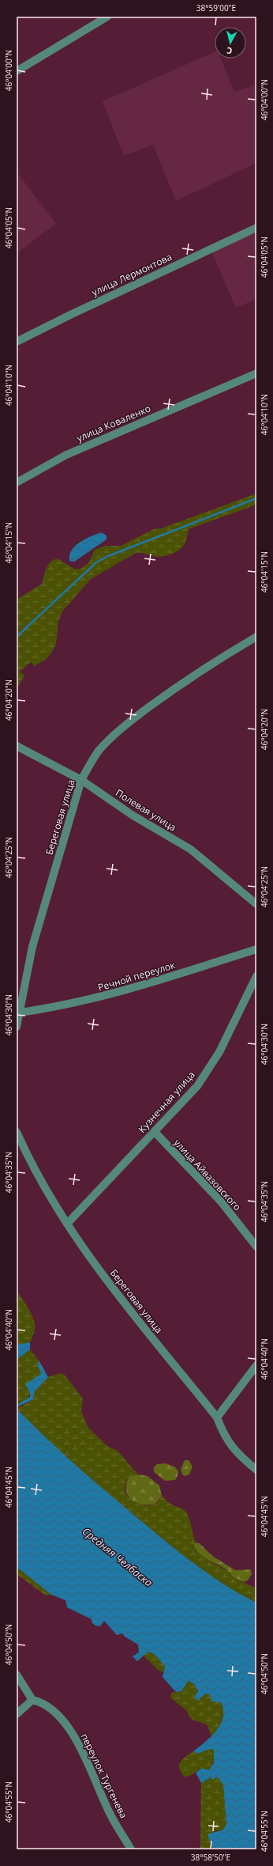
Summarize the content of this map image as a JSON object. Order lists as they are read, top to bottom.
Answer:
{
  "streets": {
    "street": [
      "улица Лермонтова",
      "улица Коваленко",
      "Полевая улица",
      "Береговая улица",
      "Речной переулок",
      "Кузнечная улица",
      "улица Айвазовского",
      "переулок Тургенева"
    ]
  },
  "crossings": [
    ["Полевая улица", "Береговая улица"],
    ["Береговая улица", "Речной переулок"],
    ["Береговая улица", "Кузнечная улица"],
    ["Кузнечная улица", "улица Айвазовского"]
  ],
  "water": ["Средняя Челбаска"],
  "north": "bottom",
  "coordinates": [
    "38°59'00\"E",
    "46°04'00\"N",
    "46°04'05\"N",
    "46°04'10\"N",
    "46°04'15\"N",
    "46°04'20\"N",
    "46°04'25\"N",
    "46°04'30\"N",
    "46°04'35\"N",
    "46°04'40\"N",
    "46°04'45\"N",
    "46°04'50\"N",
    "46°04'55\"N",
    "38°58'50\"E"
  ]
}
